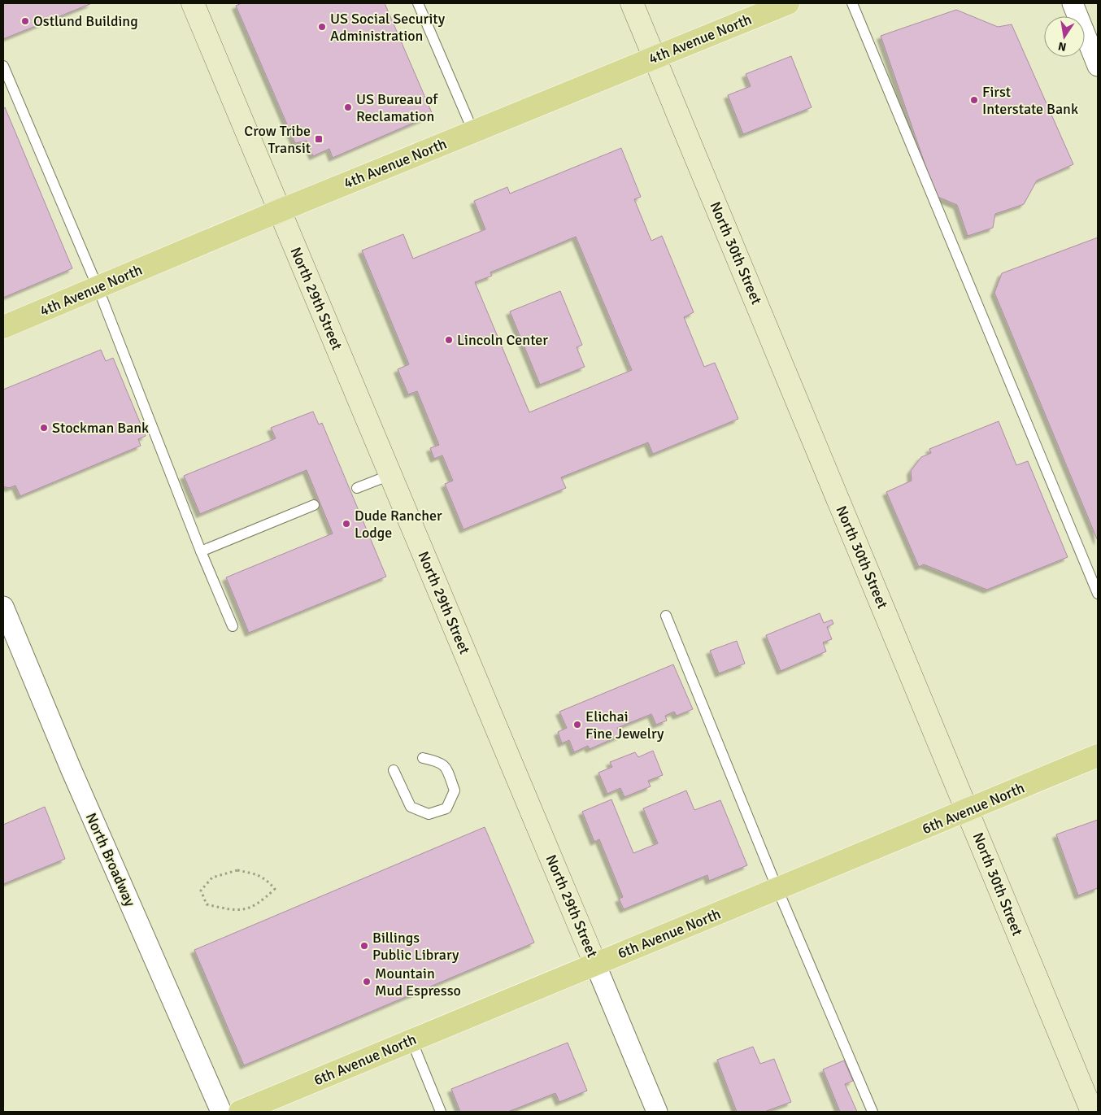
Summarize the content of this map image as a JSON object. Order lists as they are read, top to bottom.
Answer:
{
  "streets": {
    "main road": ["4th Avenue North", "6th Avenue North"],
    "street": ["North 30th Street", "North 29th Street", "North Broadway"]
  },
  "crossings": [
    ["4th Avenue North", "North 30th Street"],
    ["4th Avenue North", "North 29th Street"],
    ["North 30th Street", "6th Avenue North"],
    ["North 29th Street", "6th Avenue North"]
  ],
  "places": {
    "other": [
      "Ostlund Building",
      "US Social Security Administration",
      "First Interstate Bank",
      "US Bureau of Reclamation",
      "Lincoln Center",
      "Stockman Bank",
      "Dude Rancher Lodge",
      "Elichai Fine Jewelry",
      "Billings Public Library",
      "Mountain Mud Espresso"
    ],
    "transit": ["Crow Tribe Transit"]
  },
  "north": "bottom"
}
